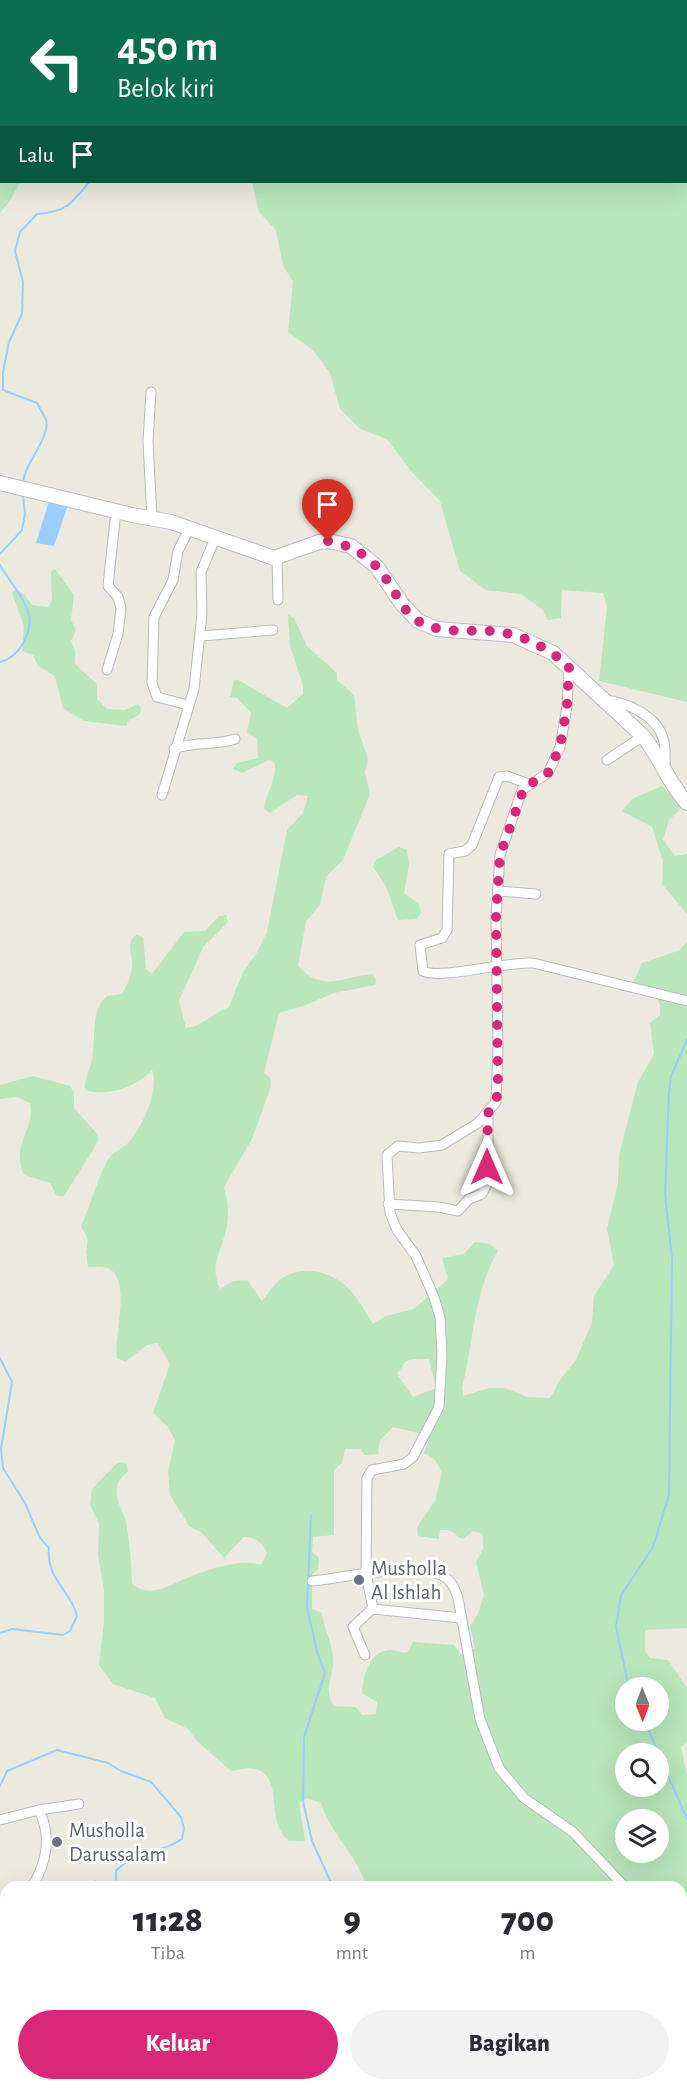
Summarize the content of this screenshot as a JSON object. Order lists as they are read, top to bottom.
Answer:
{
  "places": ["Musholla Al Ishlah", "Musholla Darussalam"],
  "north": "bottom",
  "page": {
    "turn": ["450 m", "Belok kiri"],
    "then": "Lalu",
    "eta": [
      "11:28",
      "Tiba",
      "9",
      "mnt",
      "700",
      "m"
    ],
    "buttons": ["Keluar", "Bagikan"]
  }
}
